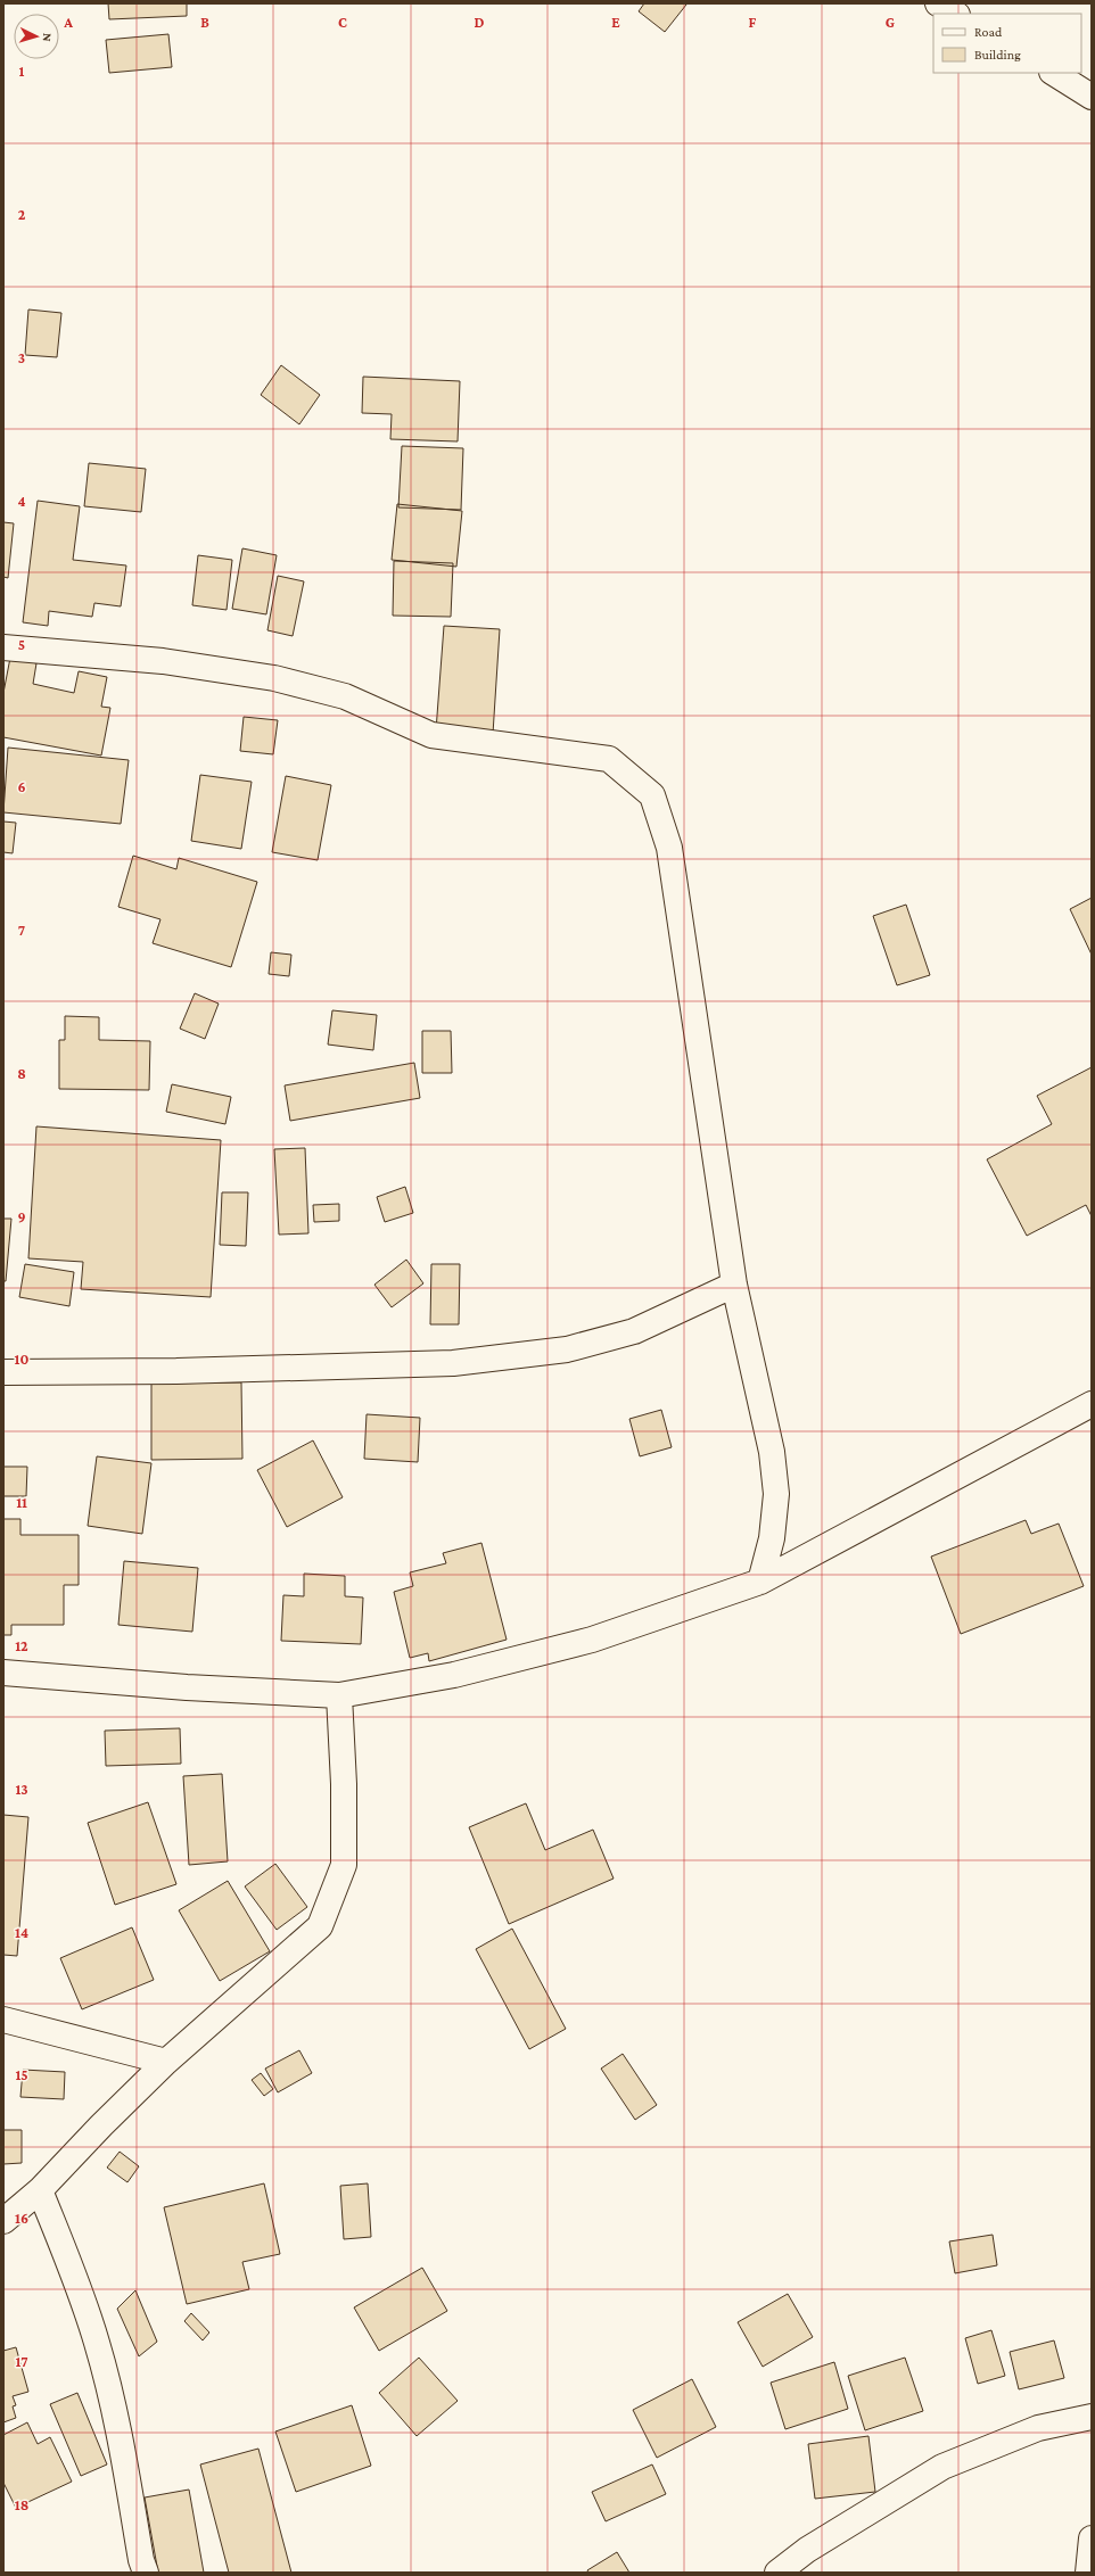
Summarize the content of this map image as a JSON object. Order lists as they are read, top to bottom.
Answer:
{
  "legend": ["Road", "Building"],
  "north": "right",
  "grid": {
    "columns": [
      "A",
      "B",
      "C",
      "D",
      "E",
      "F",
      "G"
    ],
    "rows": [
      "1",
      "2",
      "3",
      "4",
      "5",
      "6",
      "7",
      "8",
      "9",
      "10",
      "11",
      "12",
      "13",
      "14",
      "15",
      "16",
      "17",
      "18"
    ]
  }
}
